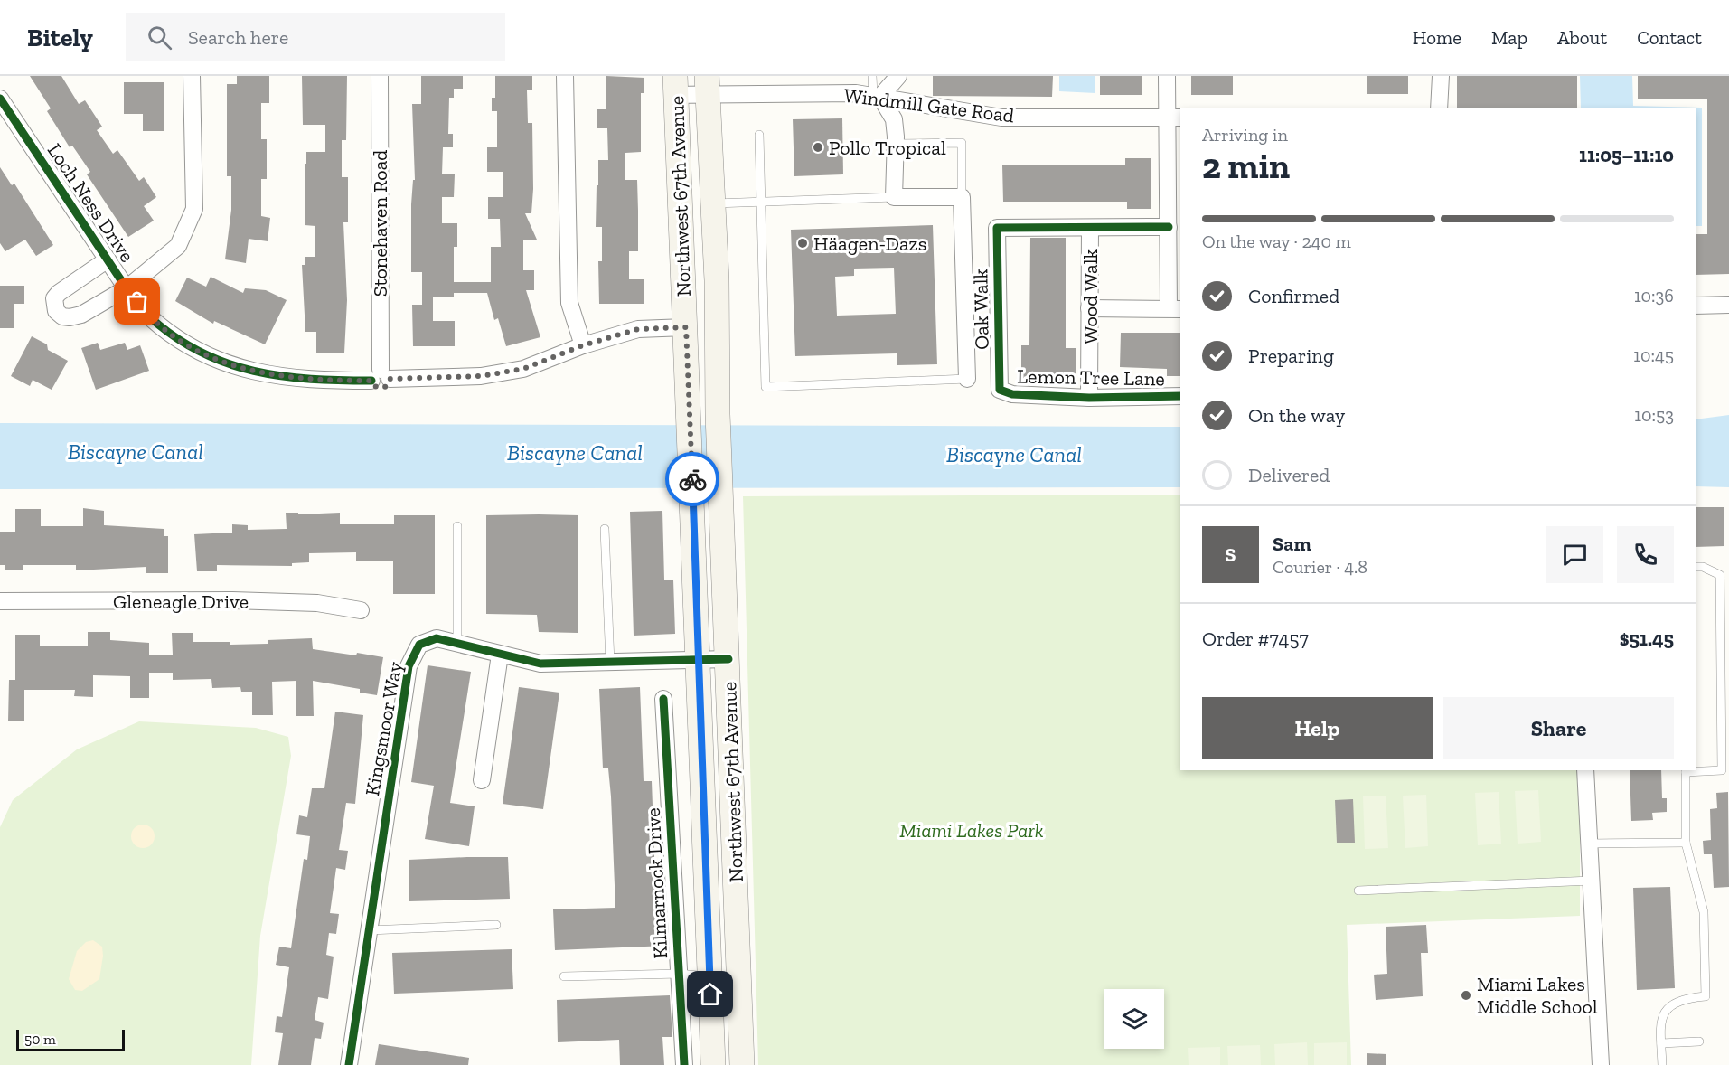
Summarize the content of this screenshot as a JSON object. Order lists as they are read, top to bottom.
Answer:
{
  "streets": {
    "main road": ["Northwest 67th Avenue"],
    "street": [
      "Windmill Gate Road",
      "Loch Ness Drive",
      "Stonehaven Road",
      "Wood Walk",
      "Oak Walk",
      "Lemon Tree Lane",
      "Gleneagle Drive",
      "Kingsmoor Way",
      "Kilmarnock Drive"
    ]
  },
  "crossings": [
    ["Windmill Gate Road", "Northwest 67th Avenue"],
    ["Northwest 67th Avenue", "Loch Ness Drive"],
    ["Northwest 67th Avenue", "Kingsmoor Way"],
    ["Loch Ness Drive", "Stonehaven Road"],
    ["Wood Walk", "Oak Walk"],
    ["Wood Walk", "Lemon Tree Lane"],
    ["Oak Walk", "Lemon Tree Lane"]
  ],
  "water": ["Biscayne Canal"],
  "parks": ["Miami Lakes Park"],
  "places": ["Pollo Tropical", "Häagen-Dazs", "Miami Lakes Middle School"],
  "scale_bar": "50 m",
  "page": {
    "header": "Bitely",
    "search": "Search here",
    "nav": [
      "Home",
      "Map",
      "About",
      "Contact"
    ],
    "heading": ["2 min", "Arriving in", "11:05–11:10"],
    "panel": [
      "Sam",
      "Courier · 4.8",
      "Order #7457",
      "$51.45"
    ],
    "bar": "On the way · 240 m",
    "list": [
      ["Confirmed", "10:36"],
      ["Preparing", "10:45"],
      ["On the way", "10:53"],
      "Delivered"
    ],
    "round": "S",
    "buttons": ["Help", "Share"],
    "scale": "50 m"
  }
}
